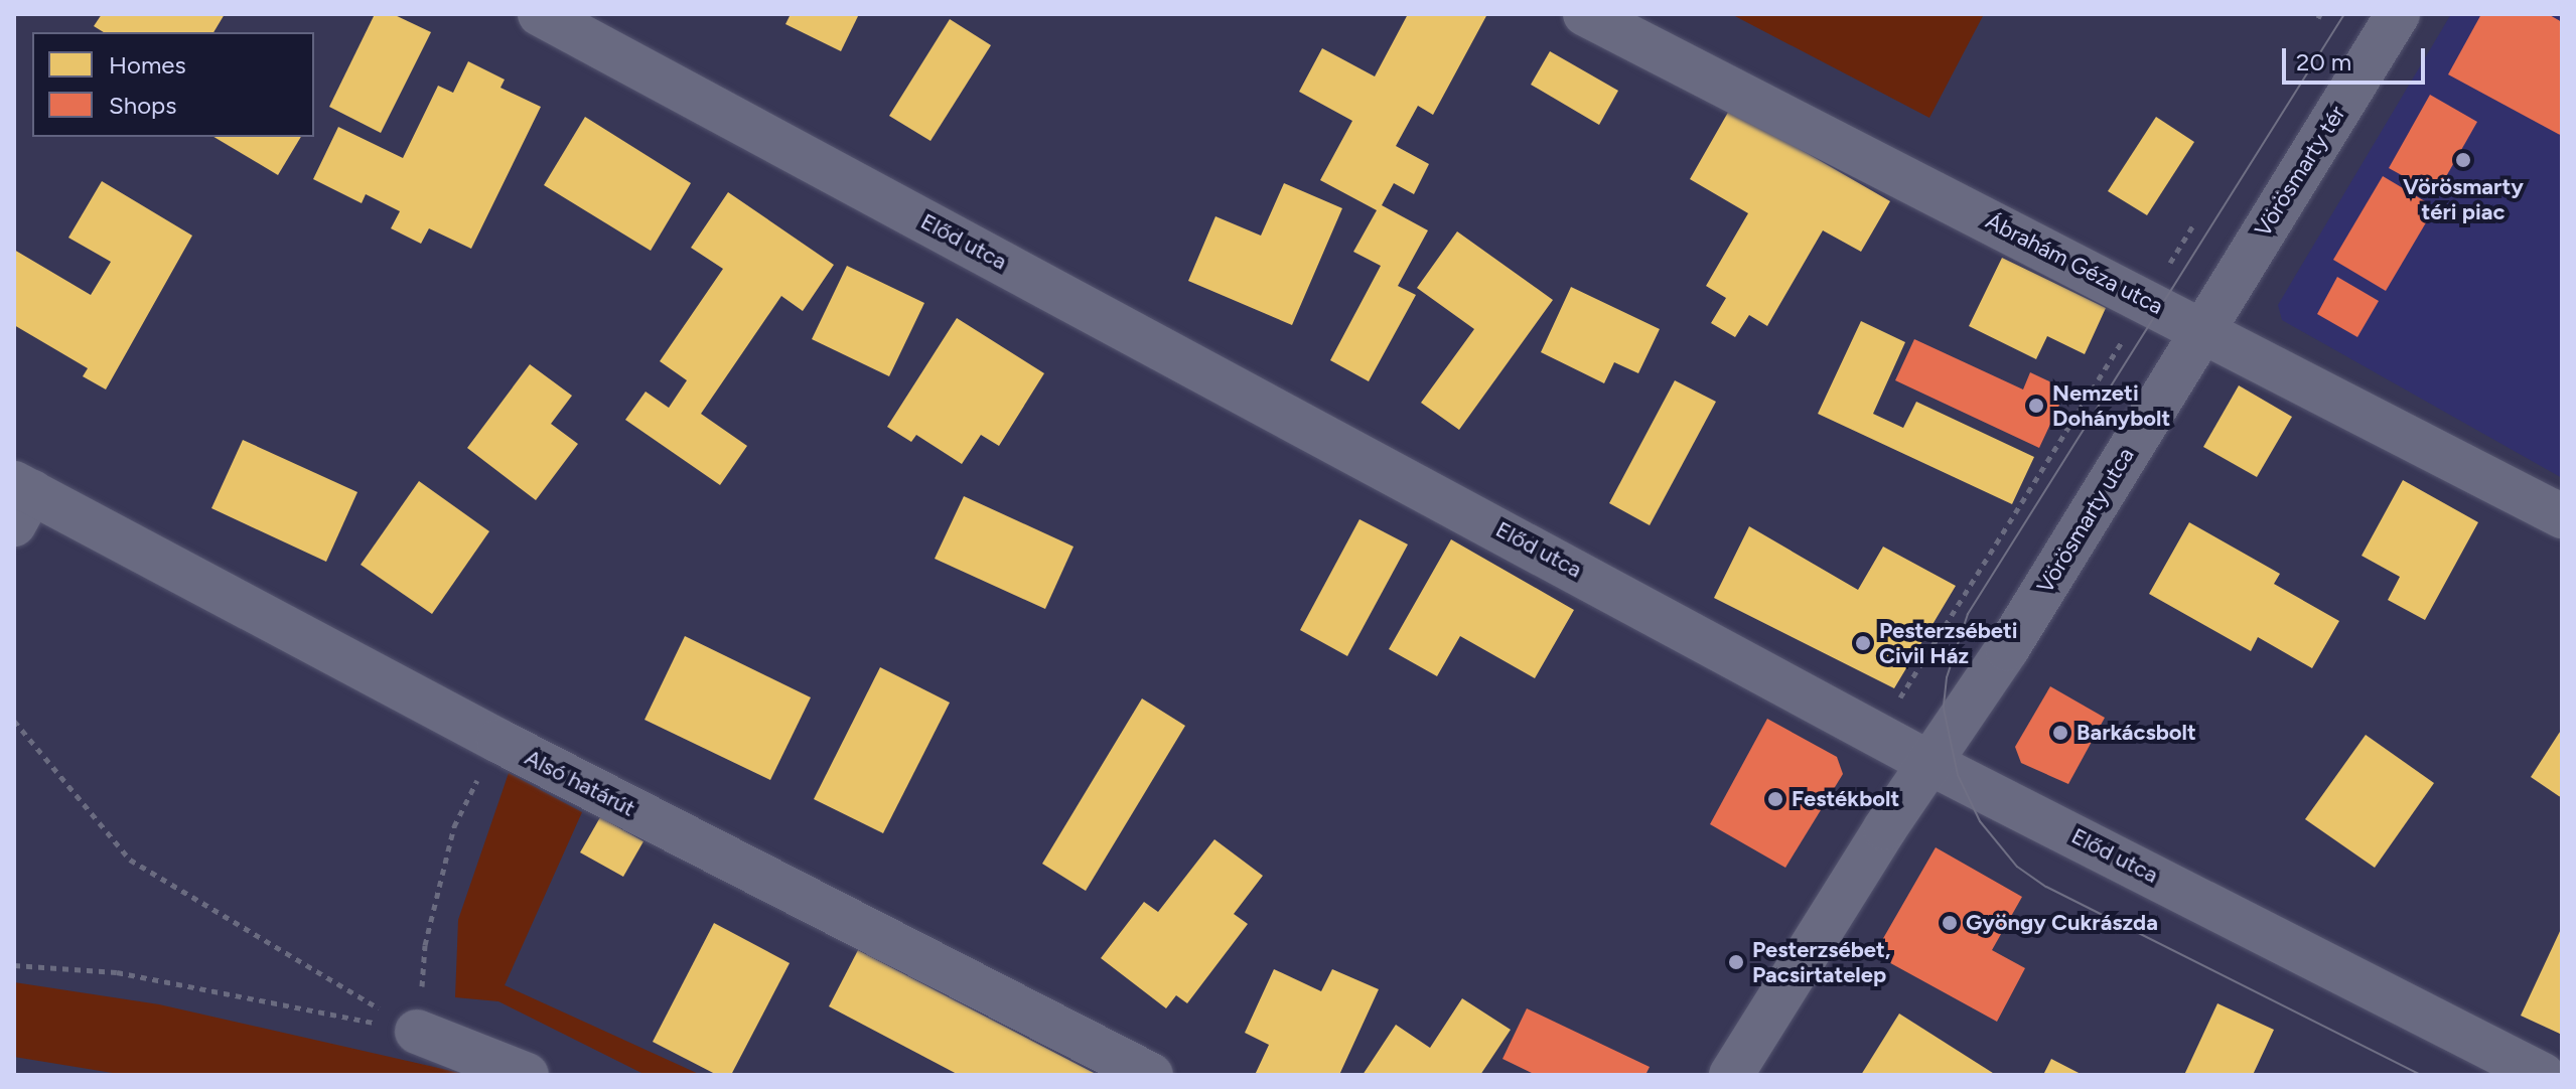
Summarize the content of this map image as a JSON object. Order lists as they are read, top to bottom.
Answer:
{
  "streets": {
    "street": [
      "Vörösmarty tér",
      "Előd utca",
      "Ábrahám Géza utca",
      "Vörösmarty utca",
      "Alsó határút"
    ]
  },
  "crossings": [
    ["Vörösmarty tér", "Ábrahám Géza utca"],
    ["Vörösmarty tér", "Vörösmarty utca"],
    ["Előd utca", "Vörösmarty utca"],
    ["Ábrahám Géza utca", "Vörösmarty utca"]
  ],
  "places": [
    "Vörösmarty téri piac",
    "Nemzeti Dohánybolt",
    "Pesterzsébeti Civil Ház",
    "Barkácsbolt",
    "Festékbolt",
    "Gyöngy Cukrászda",
    "Pesterzsébet, Pacsirtatelep"
  ],
  "legend": ["Homes", "Shops"],
  "scale_bar": "20 m"
}
